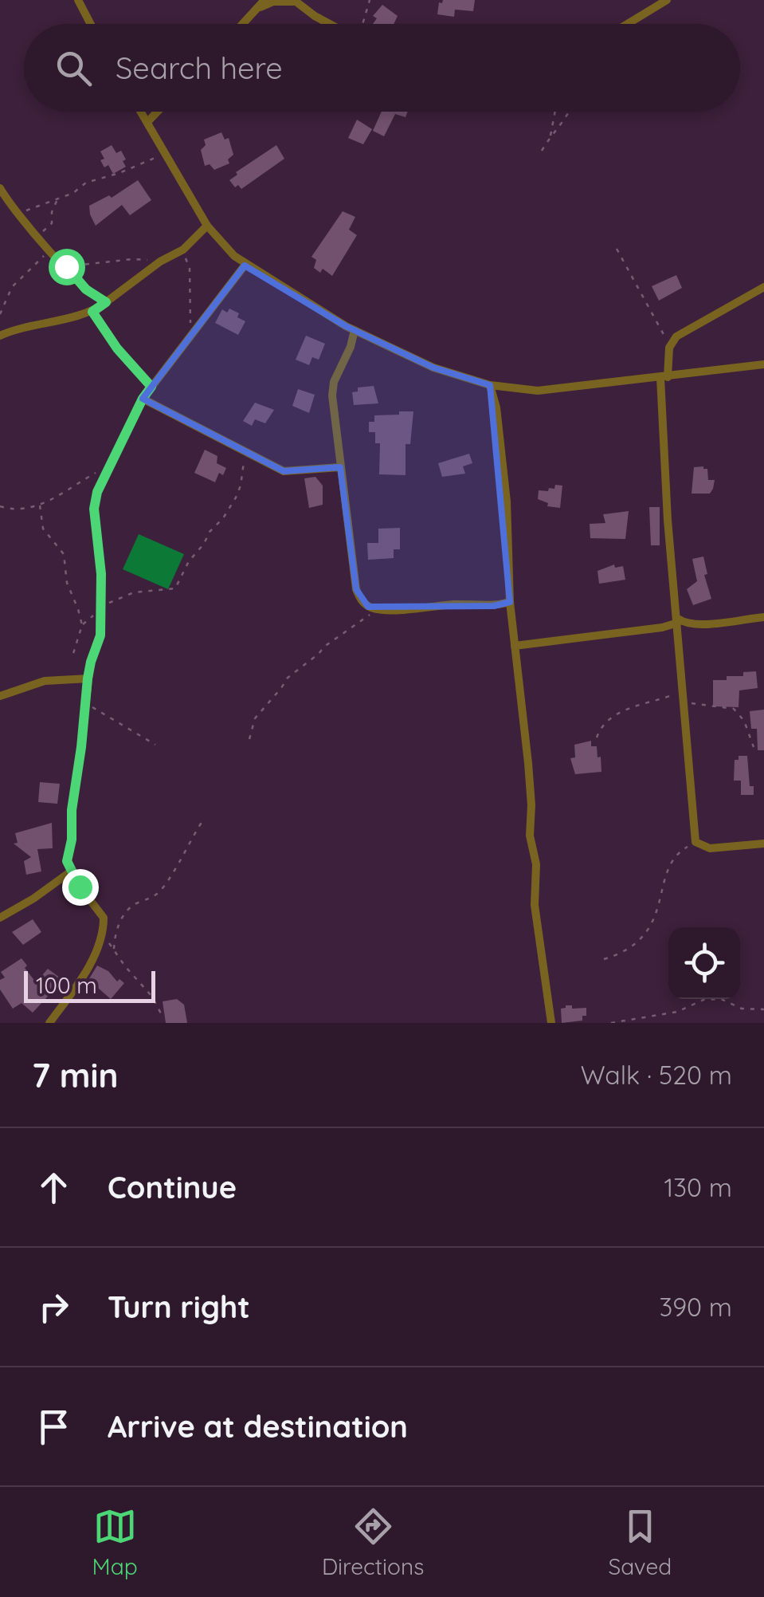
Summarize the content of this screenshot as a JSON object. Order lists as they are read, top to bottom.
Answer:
{
  "scale_bar": "100 m",
  "page": {
    "search": "Search here",
    "scale": "100 m",
    "heading": ["7 min", "Walk · 520 m"],
    "list": [
      ["Continue", "130 m"],
      ["Turn right", "390 m"],
      "Arrive at destination"
    ],
    "nav": ["Map", "Directions", "Saved"]
  }
}
